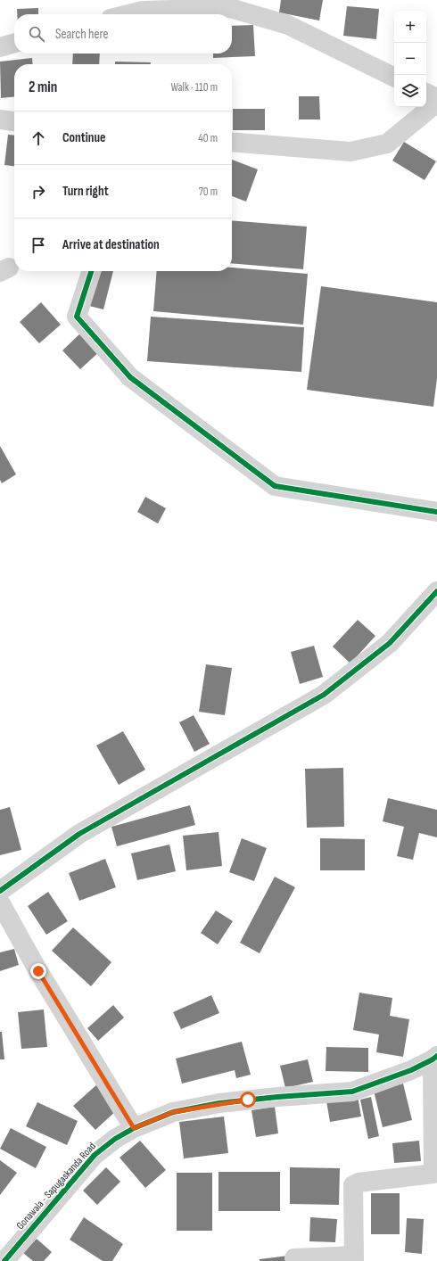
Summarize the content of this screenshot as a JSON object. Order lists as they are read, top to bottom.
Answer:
{
  "streets": {
    "street": ["Gonawala - Sapugaskanda Road"]
  },
  "page": {
    "map_buttons": ["+", "−"],
    "search": "Search here",
    "heading": ["2 min", "Walk · 110 m"],
    "list": [
      ["Continue", "40 m"],
      ["Turn right", "70 m"],
      "Arrive at destination"
    ]
  }
}
